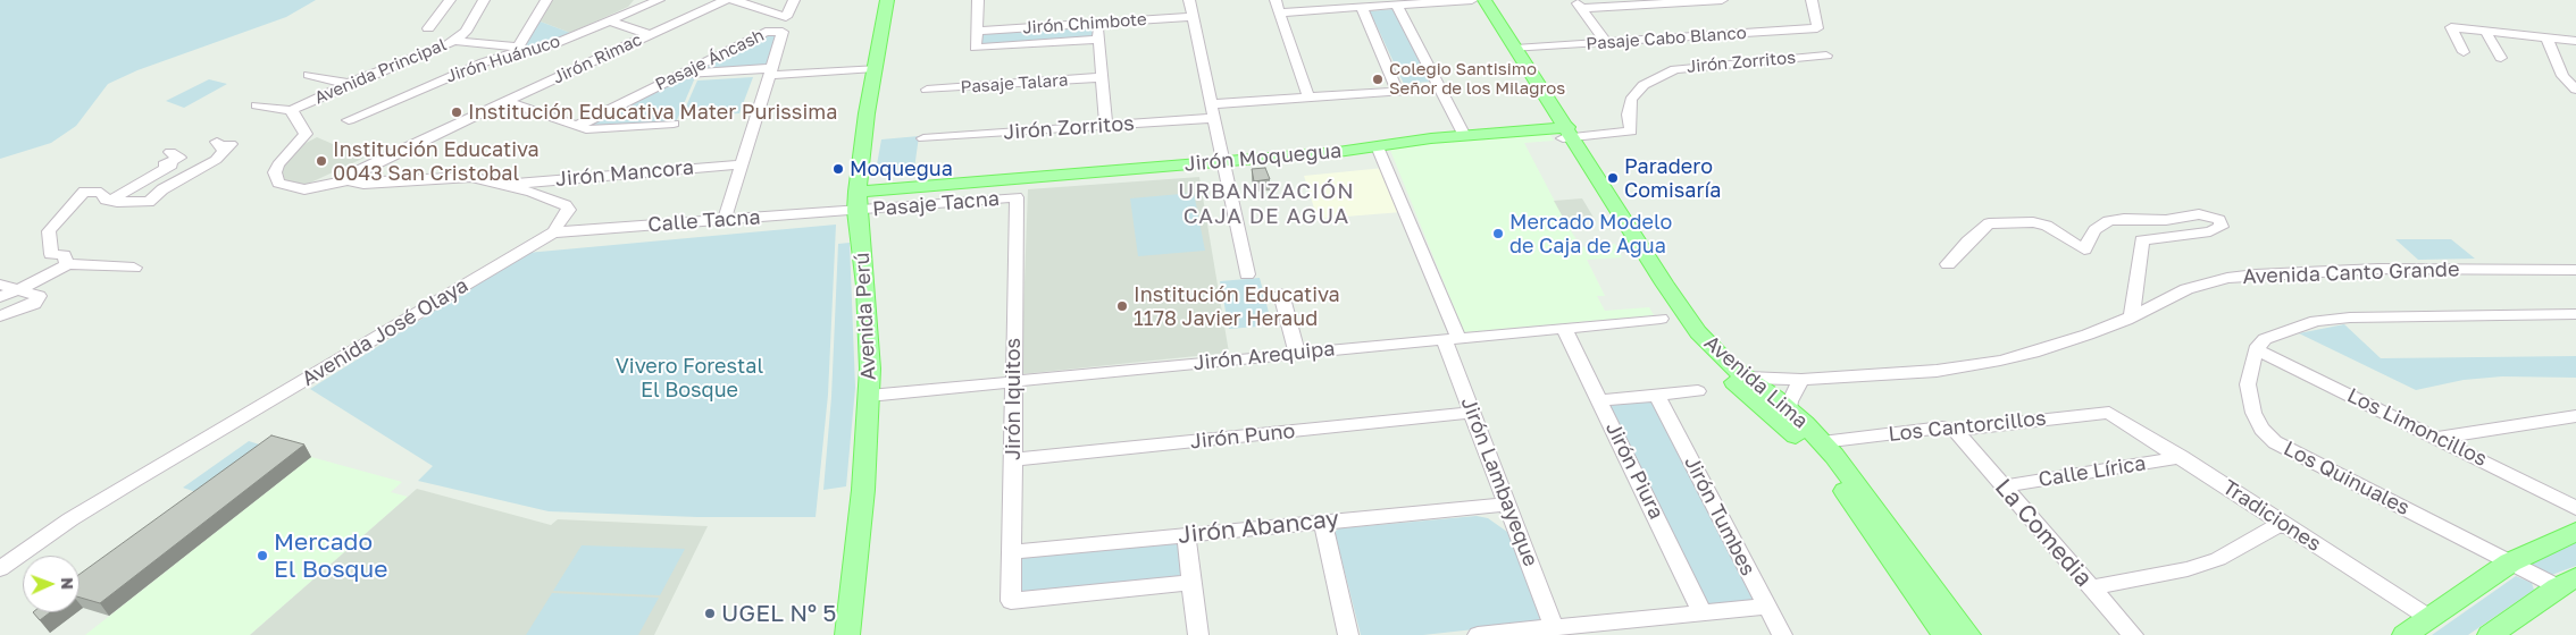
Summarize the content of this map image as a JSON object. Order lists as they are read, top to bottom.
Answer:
{
  "streets": {
    "main road": ["Jirón Moquegua", "Avenida Perú", "Avenida Lima"],
    "street": [
      "Jirón Chimbote",
      "Pasaje Cabo Blanco",
      "Jirón Huánuco",
      "Jirón Rimac",
      "Pasaje Áncash",
      "Jirón Zorritos",
      "Avenida Principal",
      "Pasaje Talara",
      "Jirón Mancora",
      "Pasaje Tacna",
      "Calle Tacna",
      "Avenida Canto Grande",
      "Avenida José Olaya",
      "Jirón Arequipa",
      "Jirón Iquitos",
      "Los Cantorcillos",
      "Los Limoncillos",
      "Jirón Puno",
      "Jirón Piura",
      "Calle Lírica",
      "Los Quinuales",
      "Jirón Lambayeque",
      "Jirón Tumbes",
      "Tradiciones",
      "Jirón Abancay",
      "La Comedia"
    ]
  },
  "crossings": [
    ["Pasaje Cabo Blanco", "Avenida Lima"],
    ["Jirón Rimac", "Avenida José Olaya"],
    ["Jirón Zorritos", "Jirón Moquegua"],
    ["Jirón Zorritos", "Avenida Lima"],
    ["Jirón Moquegua", "Pasaje Tacna"],
    ["Jirón Moquegua", "Calle Tacna"],
    ["Jirón Moquegua", "Avenida Perú"],
    ["Jirón Moquegua", "Avenida Lima"],
    ["Jirón Moquegua", "Jirón Lambayeque"],
    ["Jirón Mancora", "Avenida José Olaya"],
    ["Pasaje Tacna", "Calle Tacna"],
    ["Pasaje Tacna", "Avenida Perú"],
    ["Pasaje Tacna", "Jirón Iquitos"],
    ["Calle Tacna", "Avenida Perú"],
    ["Calle Tacna", "Avenida José Olaya"],
    ["Avenida Canto Grande", "Avenida Lima"],
    ["Avenida Perú", "Jirón Arequipa"],
    ["Jirón Arequipa", "Jirón Iquitos"],
    ["Jirón Arequipa", "Jirón Piura"],
    ["Jirón Arequipa", "Jirón Lambayeque"],
    ["Avenida Lima", "Los Cantorcillos"],
    ["Jirón Iquitos", "Jirón Puno"],
    ["Jirón Iquitos", "Jirón Abancay"],
    ["Los Cantorcillos", "Tradiciones"],
    ["Los Cantorcillos", "La Comedia"],
    ["Los Limoncillos", "Los Quinuales"],
    ["Jirón Puno", "Jirón Lambayeque"],
    ["Calle Lírica", "Tradiciones"],
    ["Calle Lírica", "La Comedia"],
    ["Jirón Lambayeque", "Jirón Abancay"]
  ],
  "districts": ["URBANIZACIÓN CAJA DE AGUA"],
  "parks": ["Vivero Forestal El Bosque"],
  "places": [
    "Colegio Santisimo Señor de los Milagros",
    "Institución Educativa Mater Purissima",
    "Institución Educativa 0043 San Cristobal",
    "Moquegua",
    "Paradero Comisaría",
    "Mercado Modelo de Caja de Agua",
    "Institución Educativa 1178 Javier Heraud",
    "Mercado El Bosque",
    "UGEL Nº 5"
  ],
  "north": "right"
}
